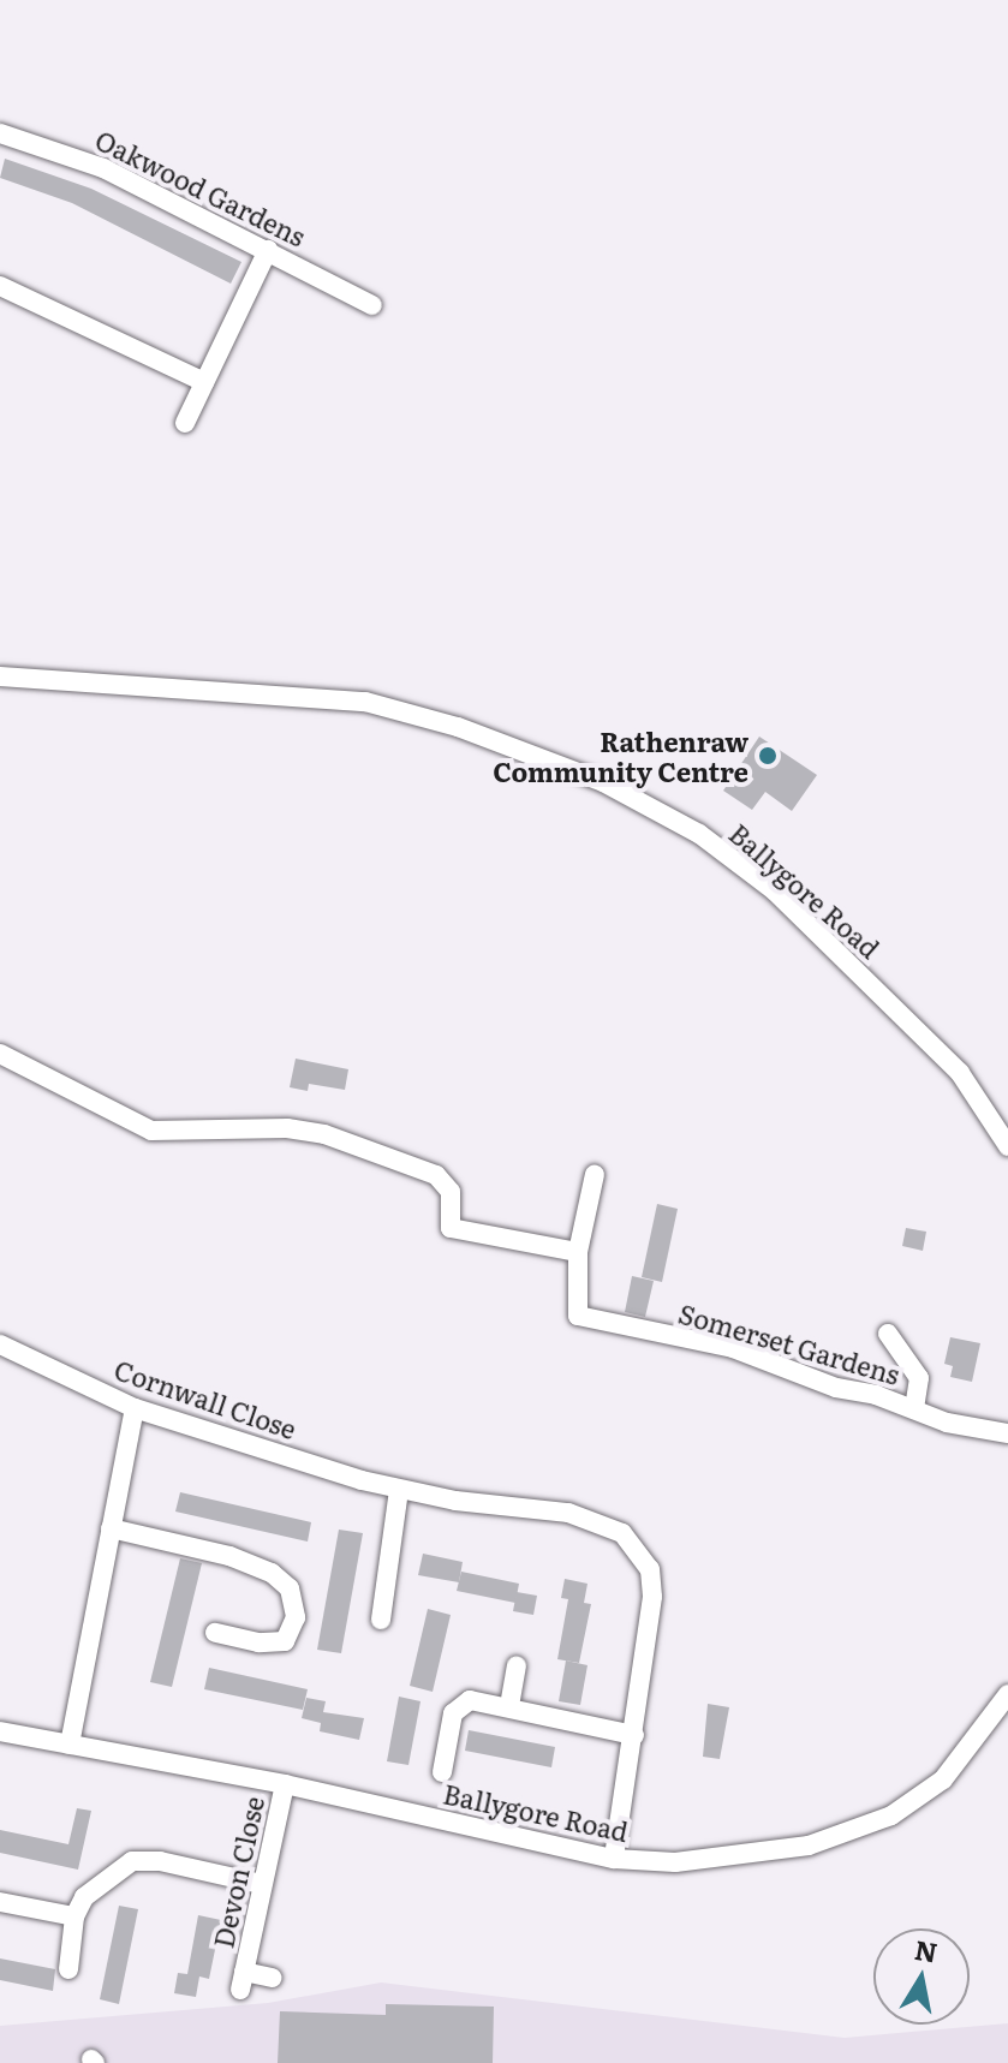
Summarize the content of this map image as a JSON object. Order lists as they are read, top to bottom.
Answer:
{
  "streets": {
    "street": [
      "Oakwood Gardens",
      "Ballygore Road",
      "Somerset Gardens",
      "Cornwall Close",
      "Devon Close"
    ]
  },
  "crossings": [
    ["Ballygore Road", "Cornwall Close"],
    ["Ballygore Road", "Devon Close"]
  ],
  "places": ["Rathenraw Community Centre"],
  "north": "top"
}
